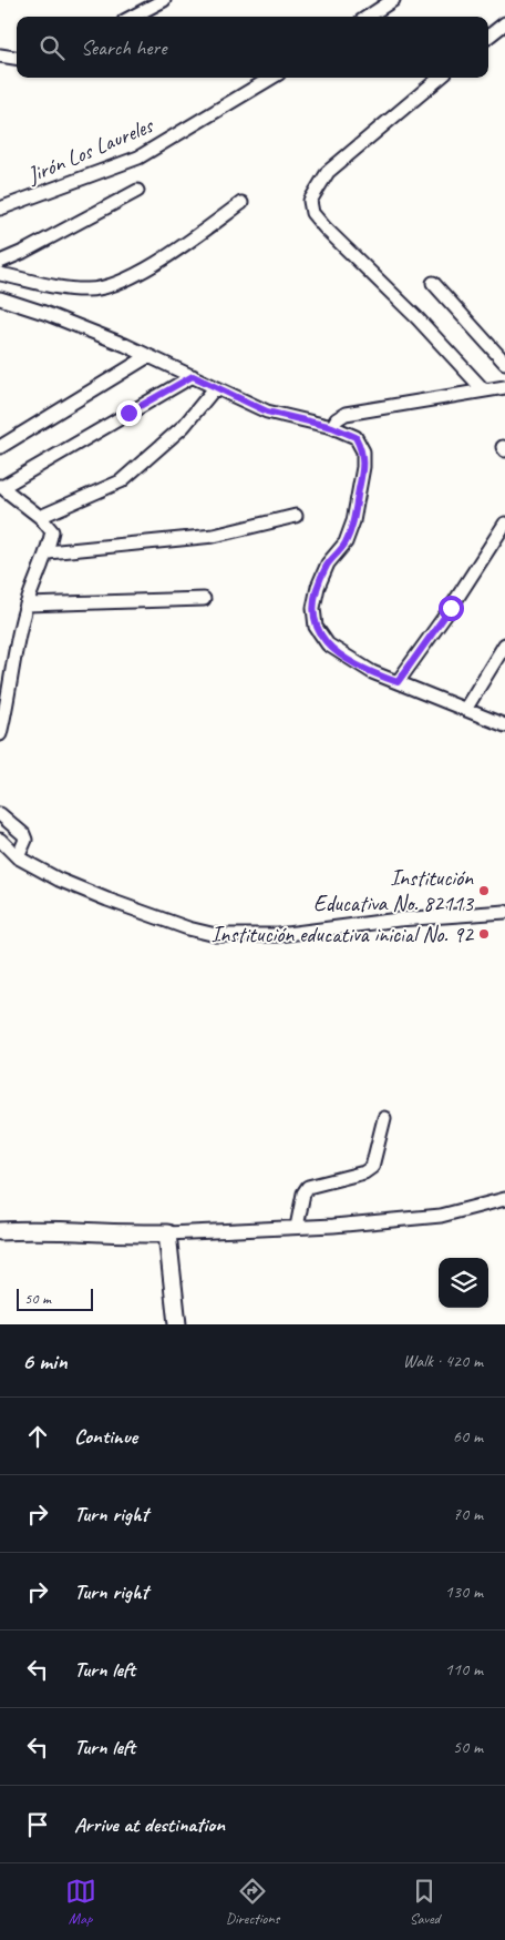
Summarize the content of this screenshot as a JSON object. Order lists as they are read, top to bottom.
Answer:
{
  "streets": {
    "street": ["Jirón Los Laureles"]
  },
  "places": ["Institución Educativa No. 82113", "Institución educativa inicial No. 92"],
  "scale_bar": "50 m",
  "page": {
    "search": "Search here",
    "scale": "50 m",
    "heading": ["6 min", "Walk · 420 m"],
    "list": [
      ["Continue", "60 m"],
      ["Turn right", "70 m"],
      ["Turn right", "130 m"],
      ["Turn left", "110 m"],
      ["Turn left", "50 m"],
      "Arrive at destination"
    ],
    "nav": ["Map", "Directions", "Saved"]
  }
}
